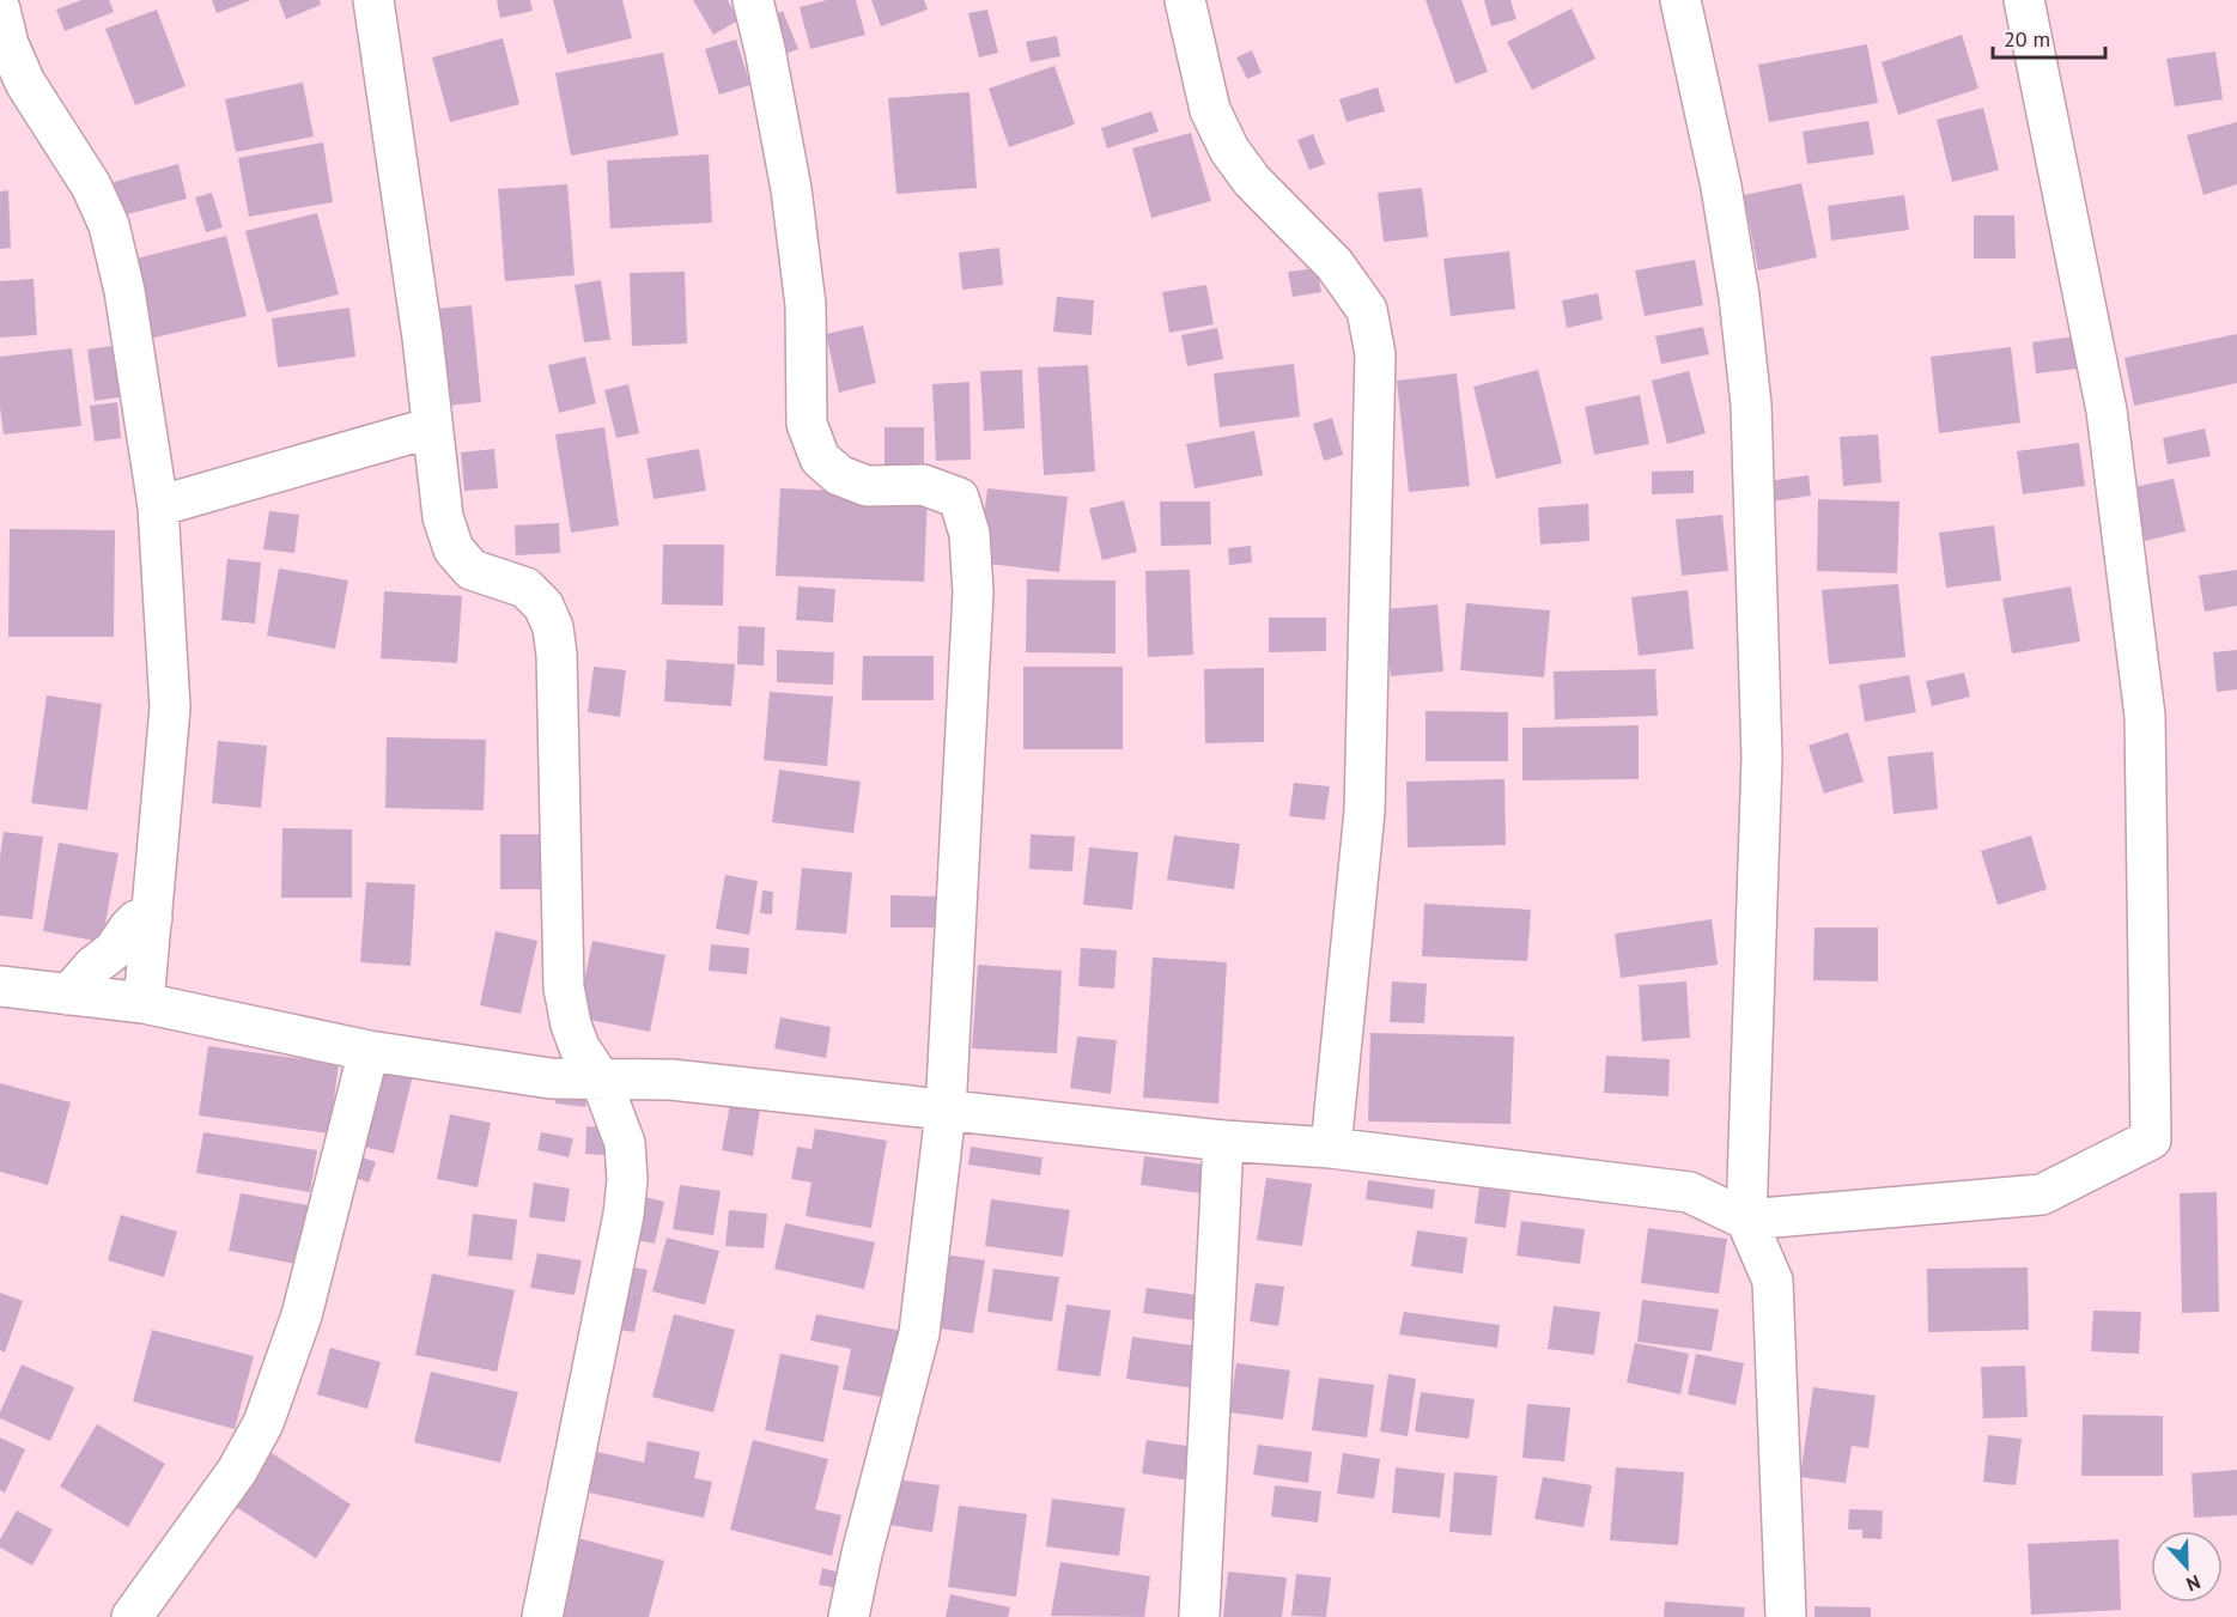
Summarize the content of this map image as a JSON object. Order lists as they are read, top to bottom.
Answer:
{
  "scale_bar": "20 m",
  "north": "bottom"
}
